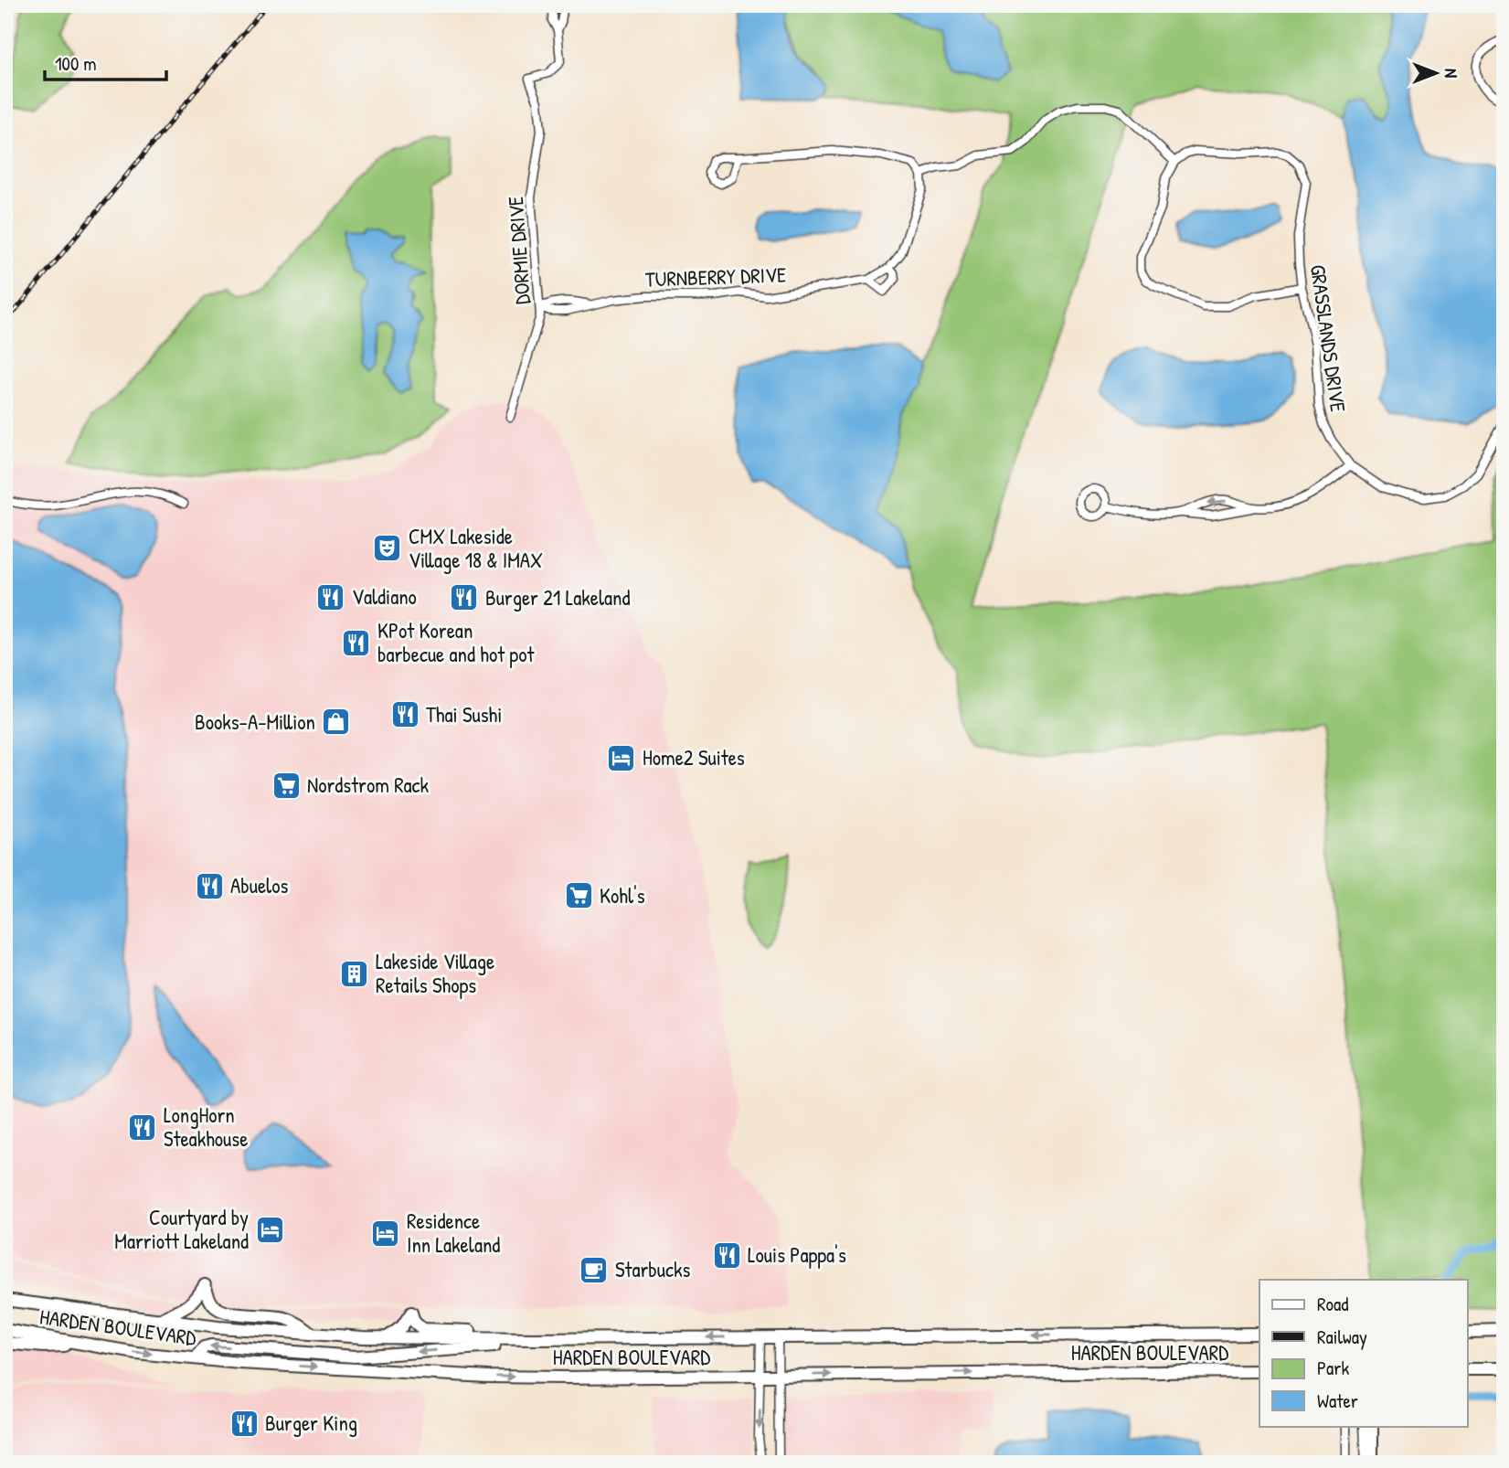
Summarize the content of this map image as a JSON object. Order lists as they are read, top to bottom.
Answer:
{
  "streets": {
    "main road": ["HARDEN BOULEVARD"],
    "street": ["DORMIE DRIVE", "TURNBERRY DRIVE", "GRASSLANDS DRIVE"]
  },
  "crossings": [
    ["DORMIE DRIVE", "TURNBERRY DRIVE"]
  ],
  "places": {
    "theatre": ["CMX Lakeside Village 18 & IMAX"],
    "restaurant": [
      "Valdiano",
      "Burger 21 Lakeland",
      "KPot Korean barbecue and hot pot",
      "Thai Sushi",
      "Abuelos",
      "LongHorn Steakhouse",
      "Louis Pappa's",
      "Burger King"
    ],
    "shop": ["Books-A-Million"],
    "hotel": ["Home2 Suites", "Courtyard by Marriott Lakeland", "Residence Inn Lakeland"],
    "supermarket": ["Nordstrom Rack", "Kohl's"],
    "building": ["Lakeside Village Retails Shops"],
    "cafe": ["Starbucks"]
  },
  "legend": [
    "Road",
    "Railway",
    "Park",
    "Water"
  ],
  "scale_bar": "100 m",
  "north": "right"
}
